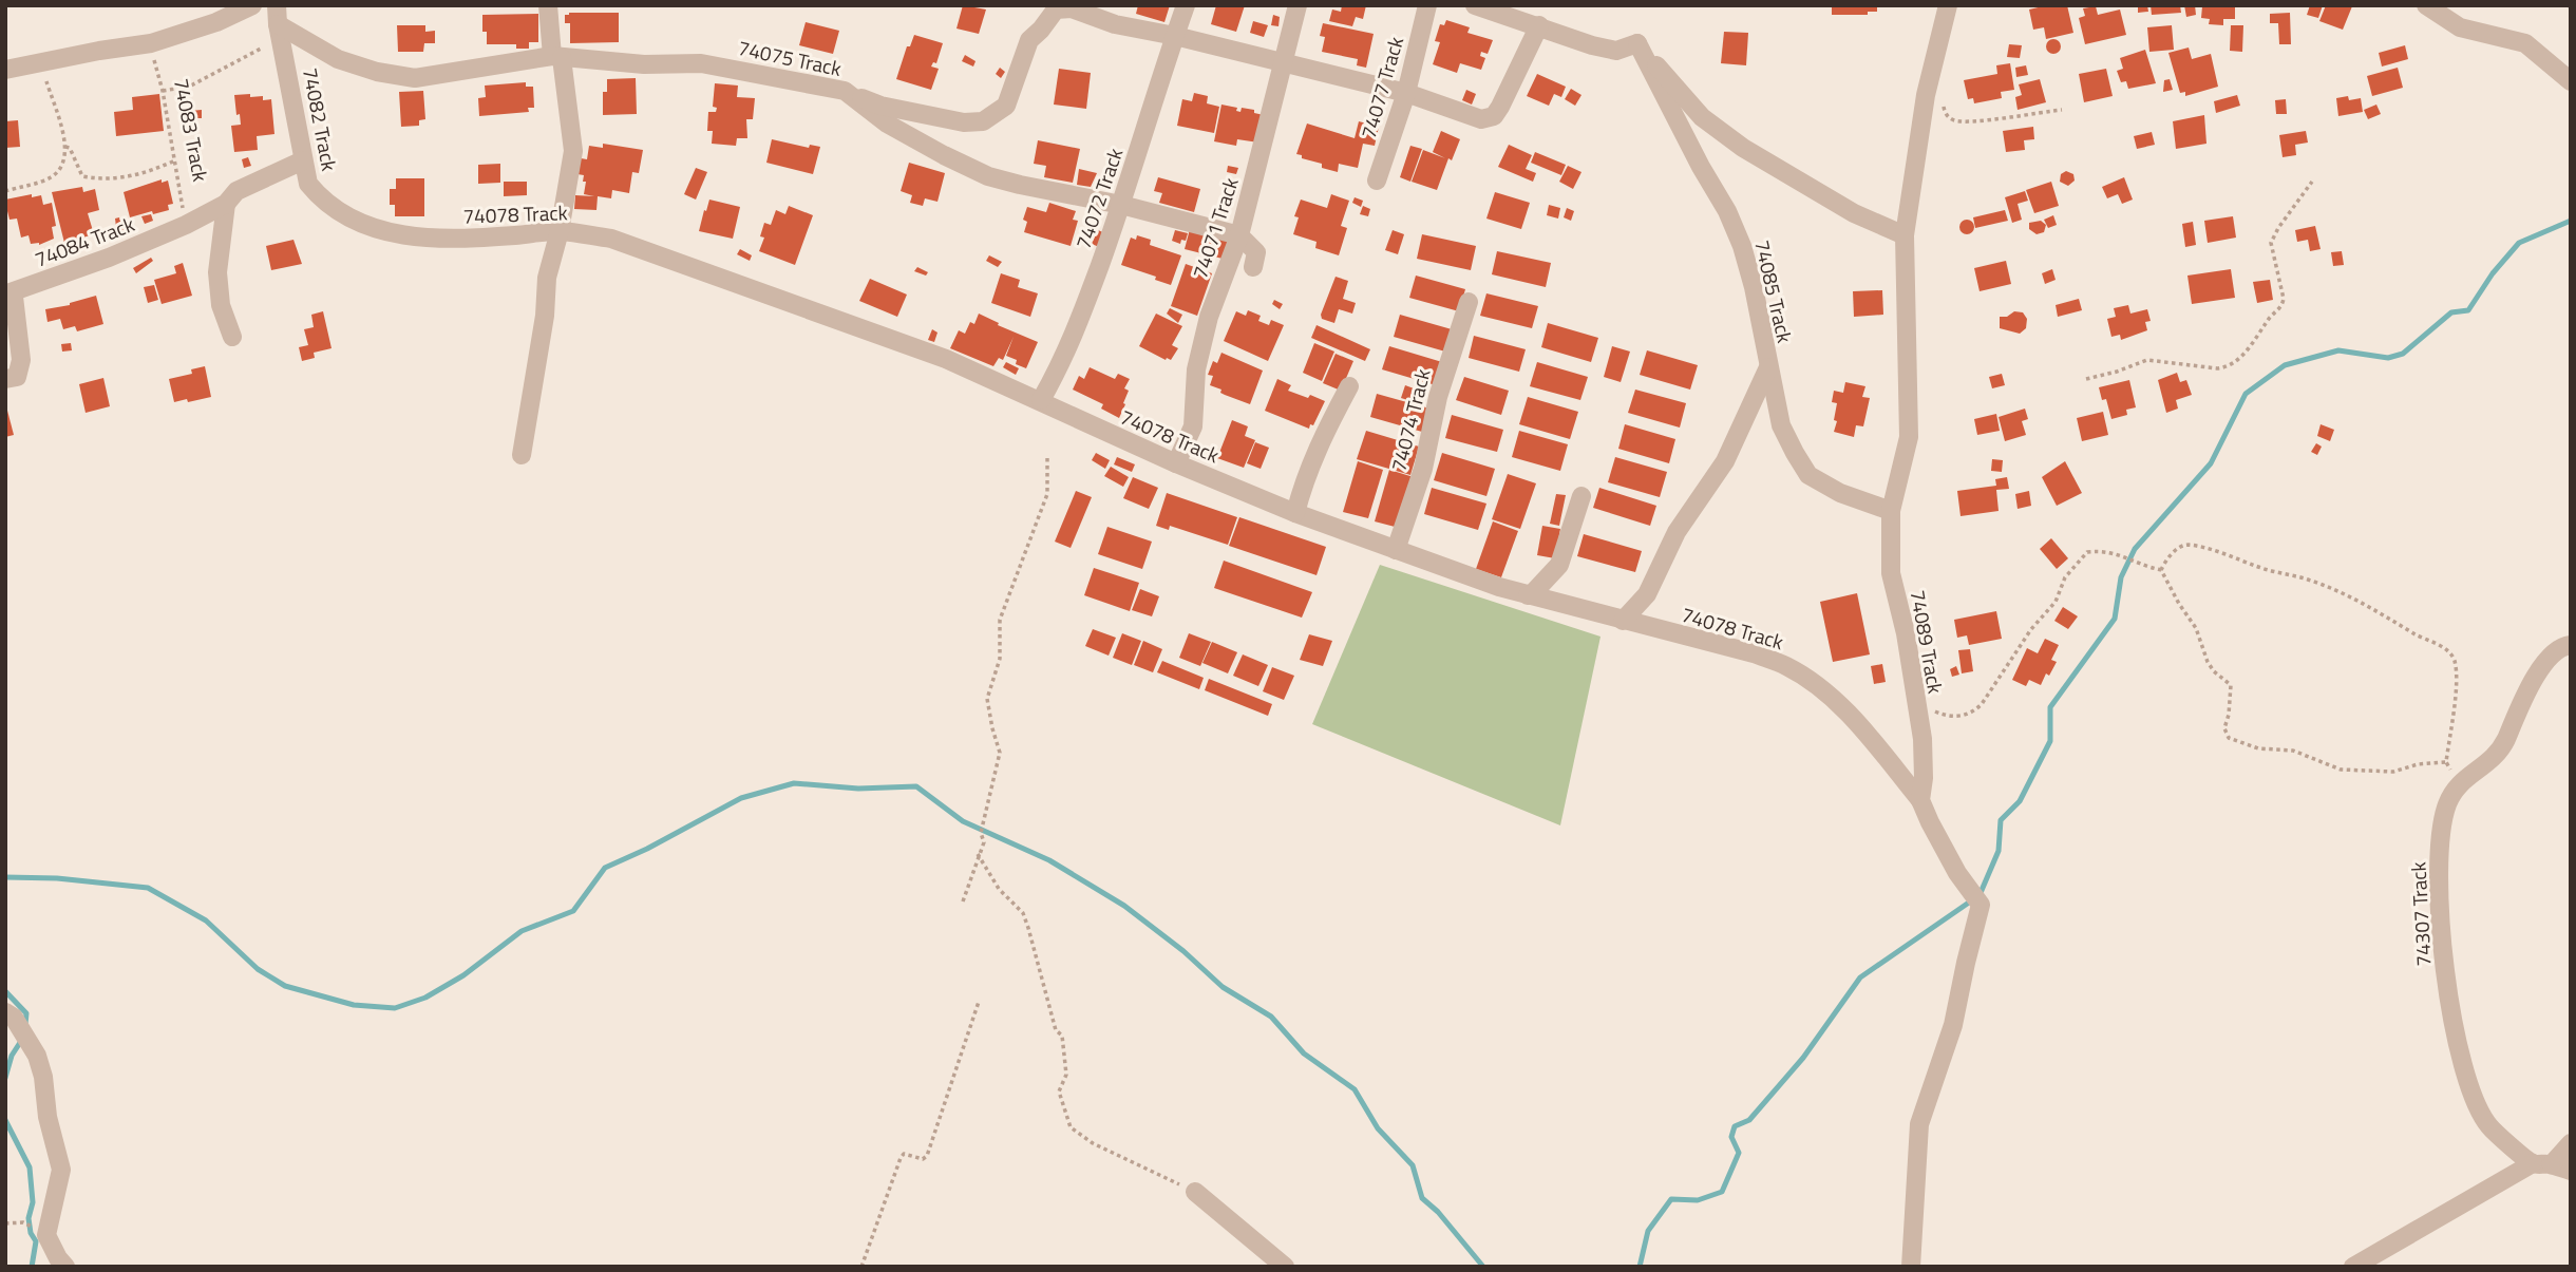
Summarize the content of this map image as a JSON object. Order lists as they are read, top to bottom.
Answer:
{
  "streets": {
    "street": [
      "74075 Track",
      "74077 Track",
      "74082 Track",
      "74083 Track",
      "74072 Track",
      "74078 Track",
      "74071 Track",
      "74084 Track",
      "74085 Track",
      "74074 Track",
      "74089 Track",
      "74307 Track"
    ]
  },
  "crossings": [
    ["74075 Track", "74082 Track"],
    ["74075 Track", "74072 Track"],
    ["74075 Track", "74071 Track"],
    ["74082 Track", "74078 Track"],
    ["74082 Track", "74084 Track"],
    ["74083 Track", "74084 Track"],
    ["74072 Track", "74078 Track"],
    ["74078 Track", "74071 Track"],
    ["74078 Track", "74074 Track"],
    ["74078 Track", "74089 Track"],
    ["74085 Track", "74089 Track"]
  ]
}
